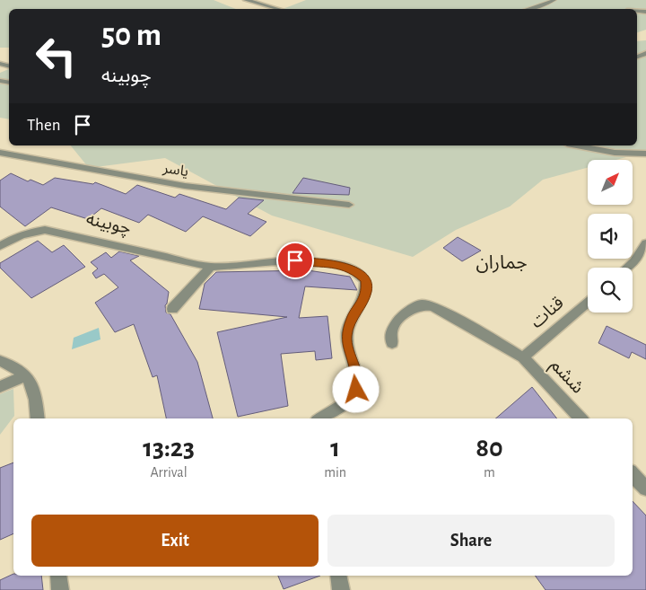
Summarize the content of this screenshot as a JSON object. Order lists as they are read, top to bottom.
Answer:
{
  "streets": {
    "street": [
      "یاسر",
      "چوبینه",
      "قنات",
      "ششم"
    ]
  },
  "crossings": [
    ["قنات", "ششم"]
  ],
  "districts": ["جماران"],
  "north": "top right",
  "page": {
    "turn": ["50 m", "چوبینه"],
    "then": "Then",
    "eta": [
      "13:23",
      "Arrival",
      "1",
      "min",
      "80",
      "m"
    ],
    "buttons": ["Exit", "Share"]
  }
}
